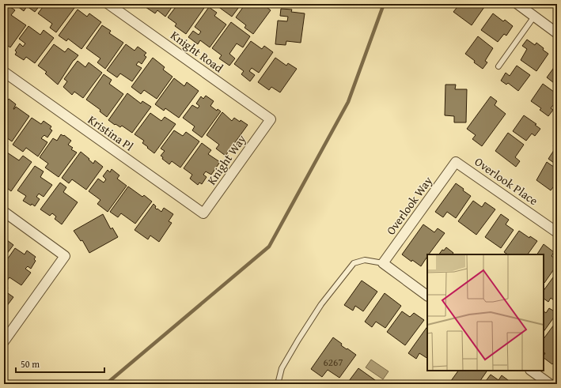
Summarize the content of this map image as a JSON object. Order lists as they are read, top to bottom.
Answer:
{
  "streets": {
    "street": [
      "Knight Road",
      "Kristina Pl",
      "Knight Way",
      "Overlook Place",
      "Overlook Way"
    ]
  },
  "crossings": [
    ["Knight Road", "Knight Way"],
    ["Kristina Pl", "Knight Way"],
    ["Overlook Place", "Overlook Way"]
  ],
  "house_numbers": ["6267"],
  "scale_bar": "50 m"
}
